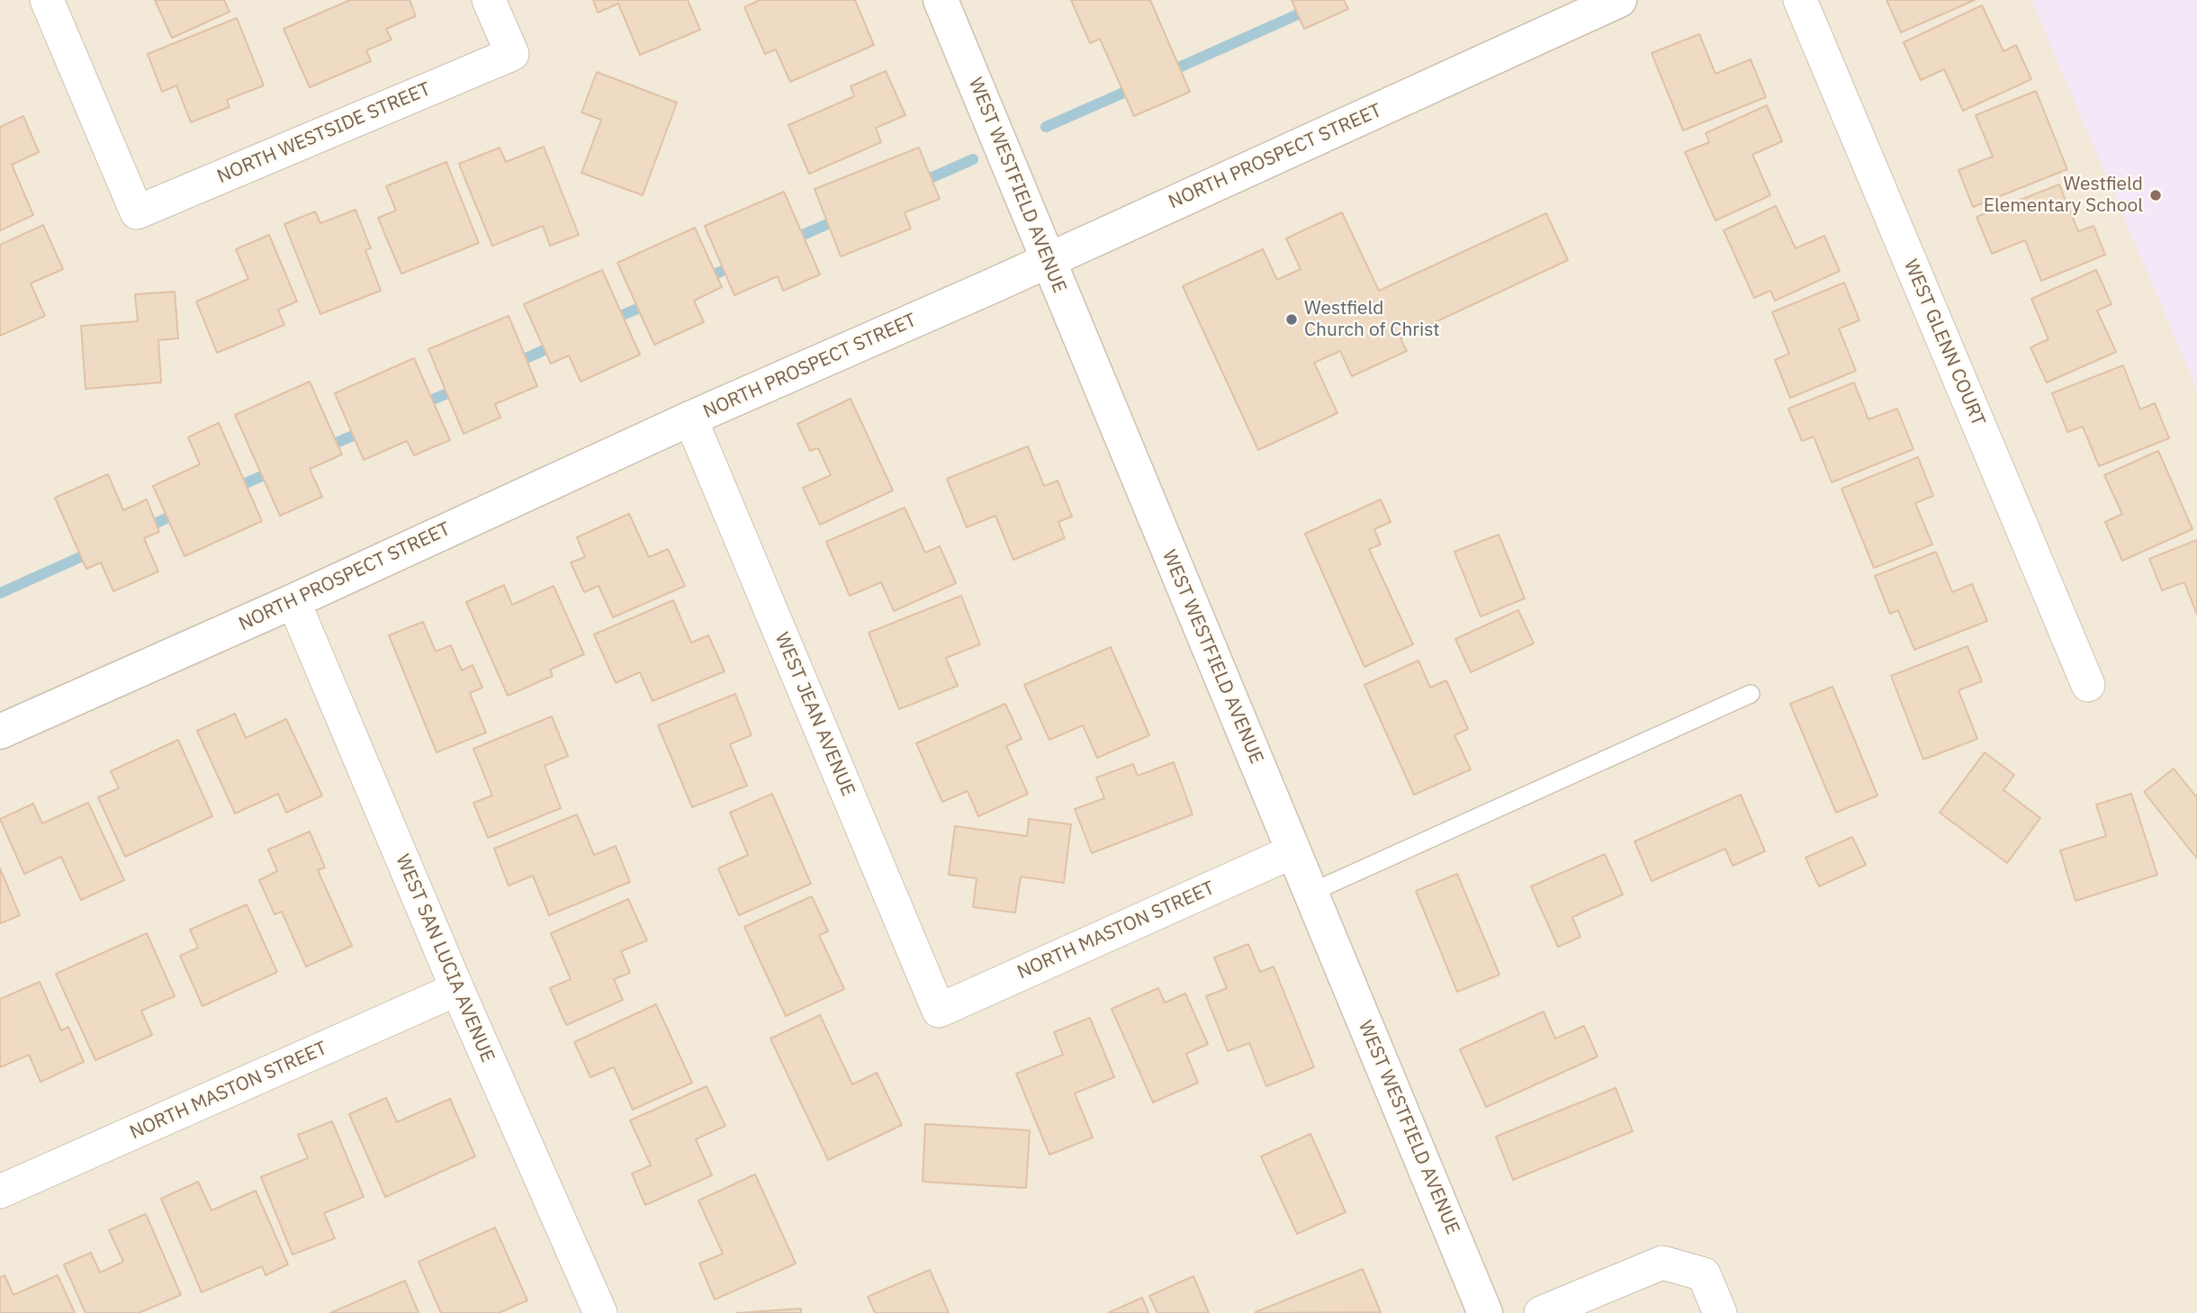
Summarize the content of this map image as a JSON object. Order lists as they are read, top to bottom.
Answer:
{
  "streets": {
    "street": [
      "NORTH WESTSIDE STREET",
      "NORTH PROSPECT STREET",
      "WEST WESTFIELD AVENUE",
      "WEST GLENN COURT",
      "WEST JEAN AVENUE",
      "NORTH MASTON STREET",
      "WEST SAN LUCIA AVENUE"
    ]
  },
  "crossings": [
    ["NORTH PROSPECT STREET", "WEST WESTFIELD AVENUE"],
    ["NORTH PROSPECT STREET", "WEST JEAN AVENUE"],
    ["NORTH PROSPECT STREET", "WEST SAN LUCIA AVENUE"],
    ["WEST WESTFIELD AVENUE", "NORTH MASTON STREET"],
    ["WEST JEAN AVENUE", "NORTH MASTON STREET"],
    ["NORTH MASTON STREET", "WEST SAN LUCIA AVENUE"]
  ],
  "places": ["Westfield Elementary School", "Westfield Church of Christ"]
}
